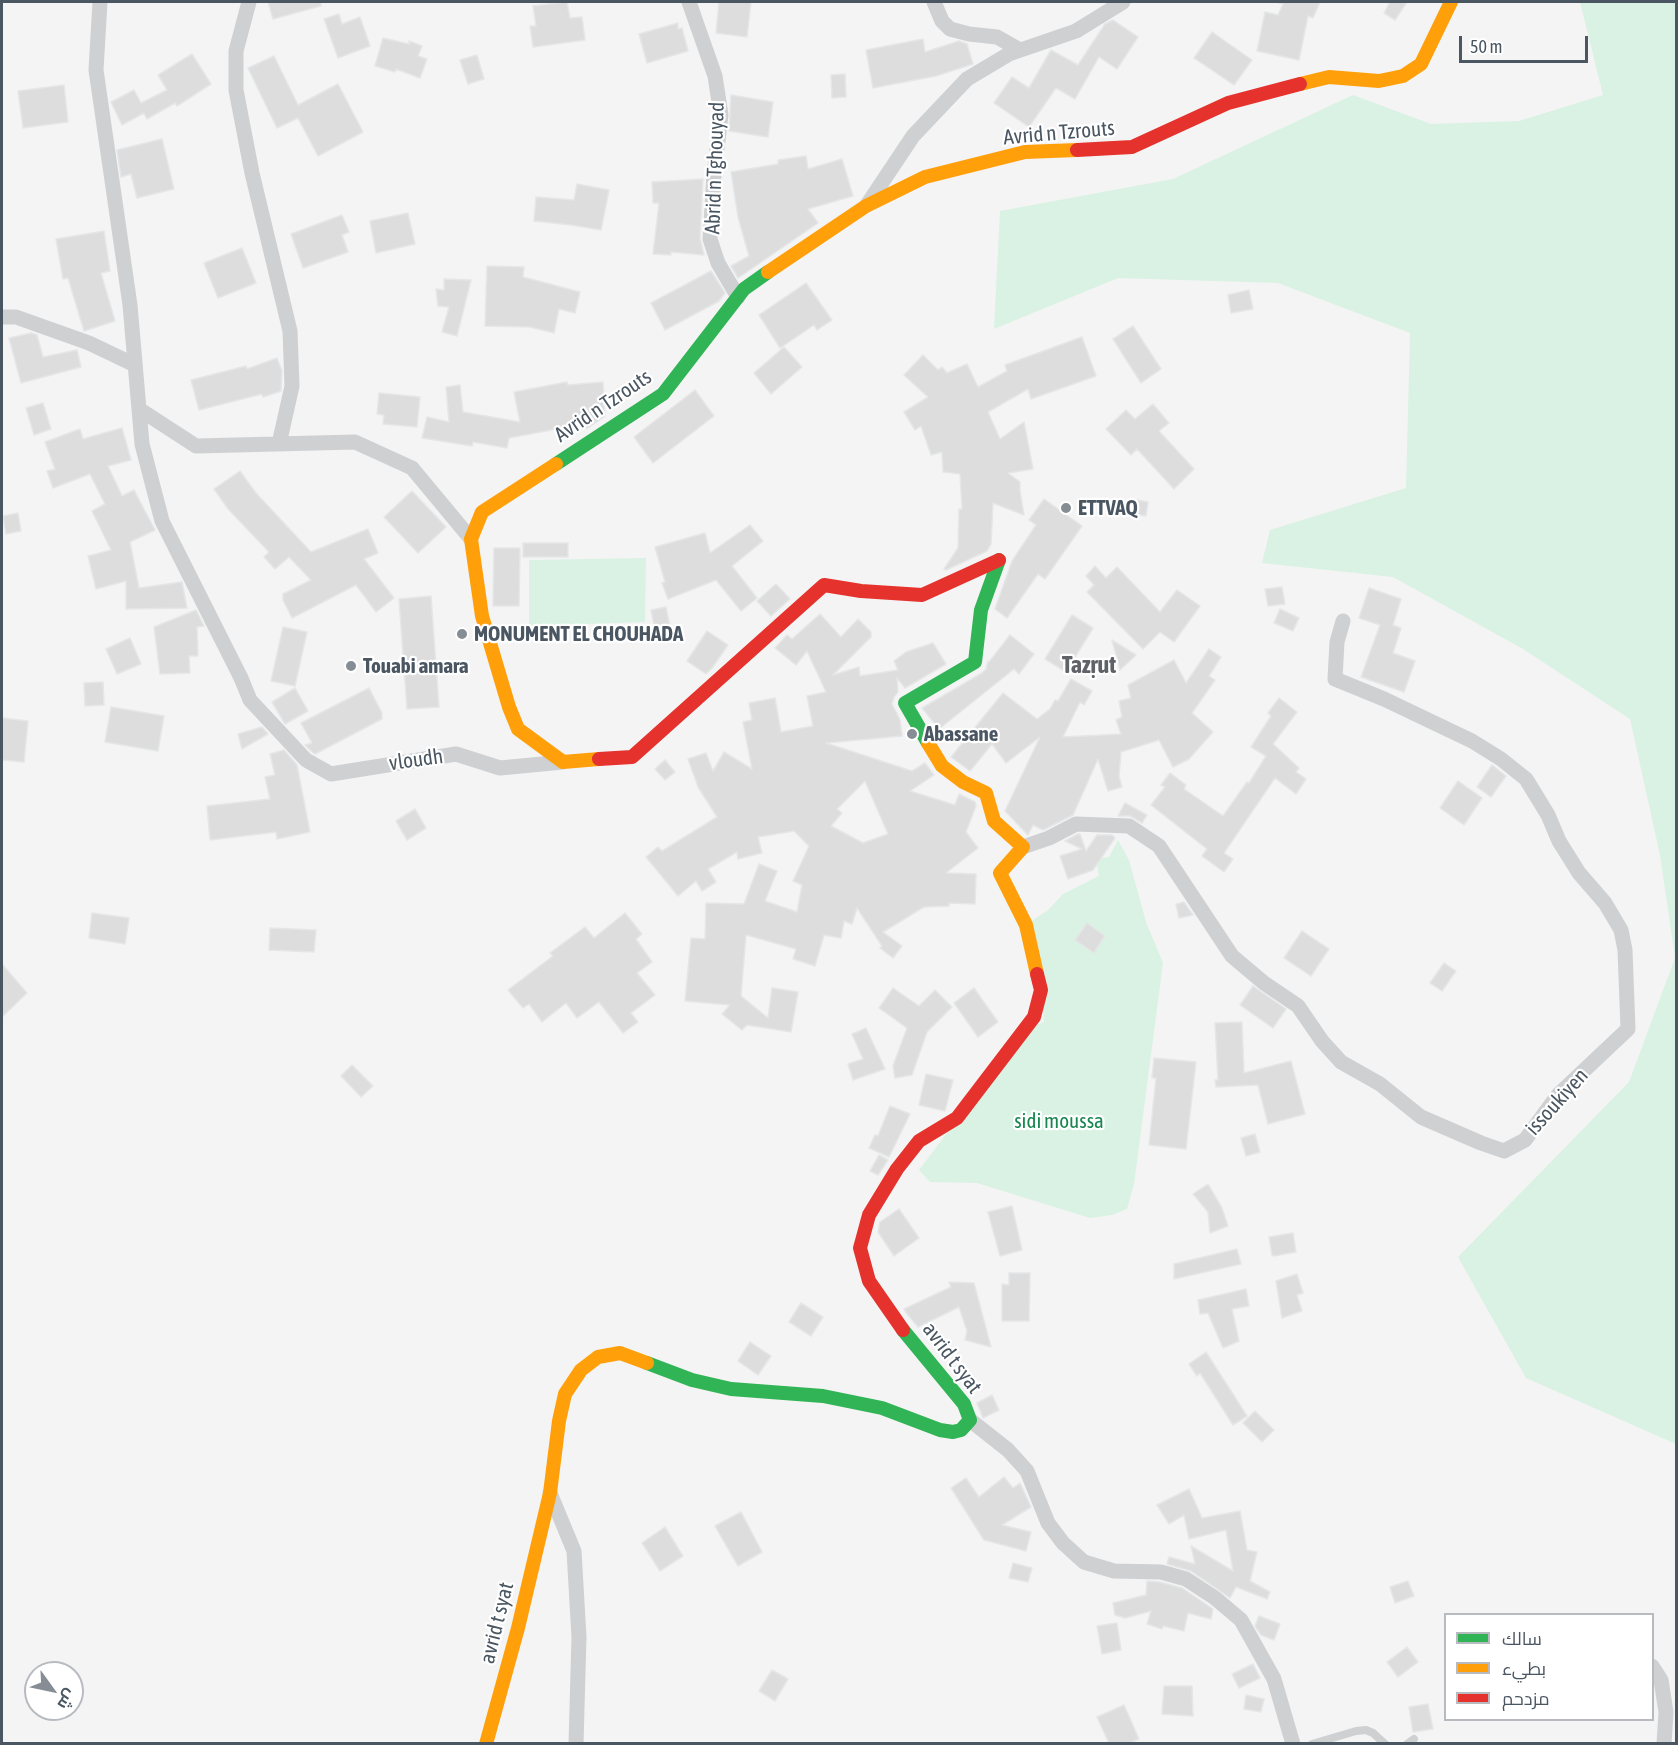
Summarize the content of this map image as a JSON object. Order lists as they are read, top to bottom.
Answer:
{
  "streets": {
    "street": [
      "Avrid n Tzrouts",
      "Abrid n Tghouyad",
      "vloudh",
      "issoukiyen",
      "avrid t syat"
    ]
  },
  "crossings": [
    ["Avrid n Tzrouts", "Abrid n Tghouyad"],
    ["issoukiyen", "avrid t syat"]
  ],
  "districts": ["Tazṛut"],
  "parks": ["sidi moussa"],
  "places": [
    "ETTVAQ",
    "MONUMENT EL CHOUHADA",
    "Touabi amara",
    "Abassane"
  ],
  "legend": ["سالك", "بطيء", "مزدحم"],
  "scale_bar": "50 m",
  "north": "bottom right"
}
